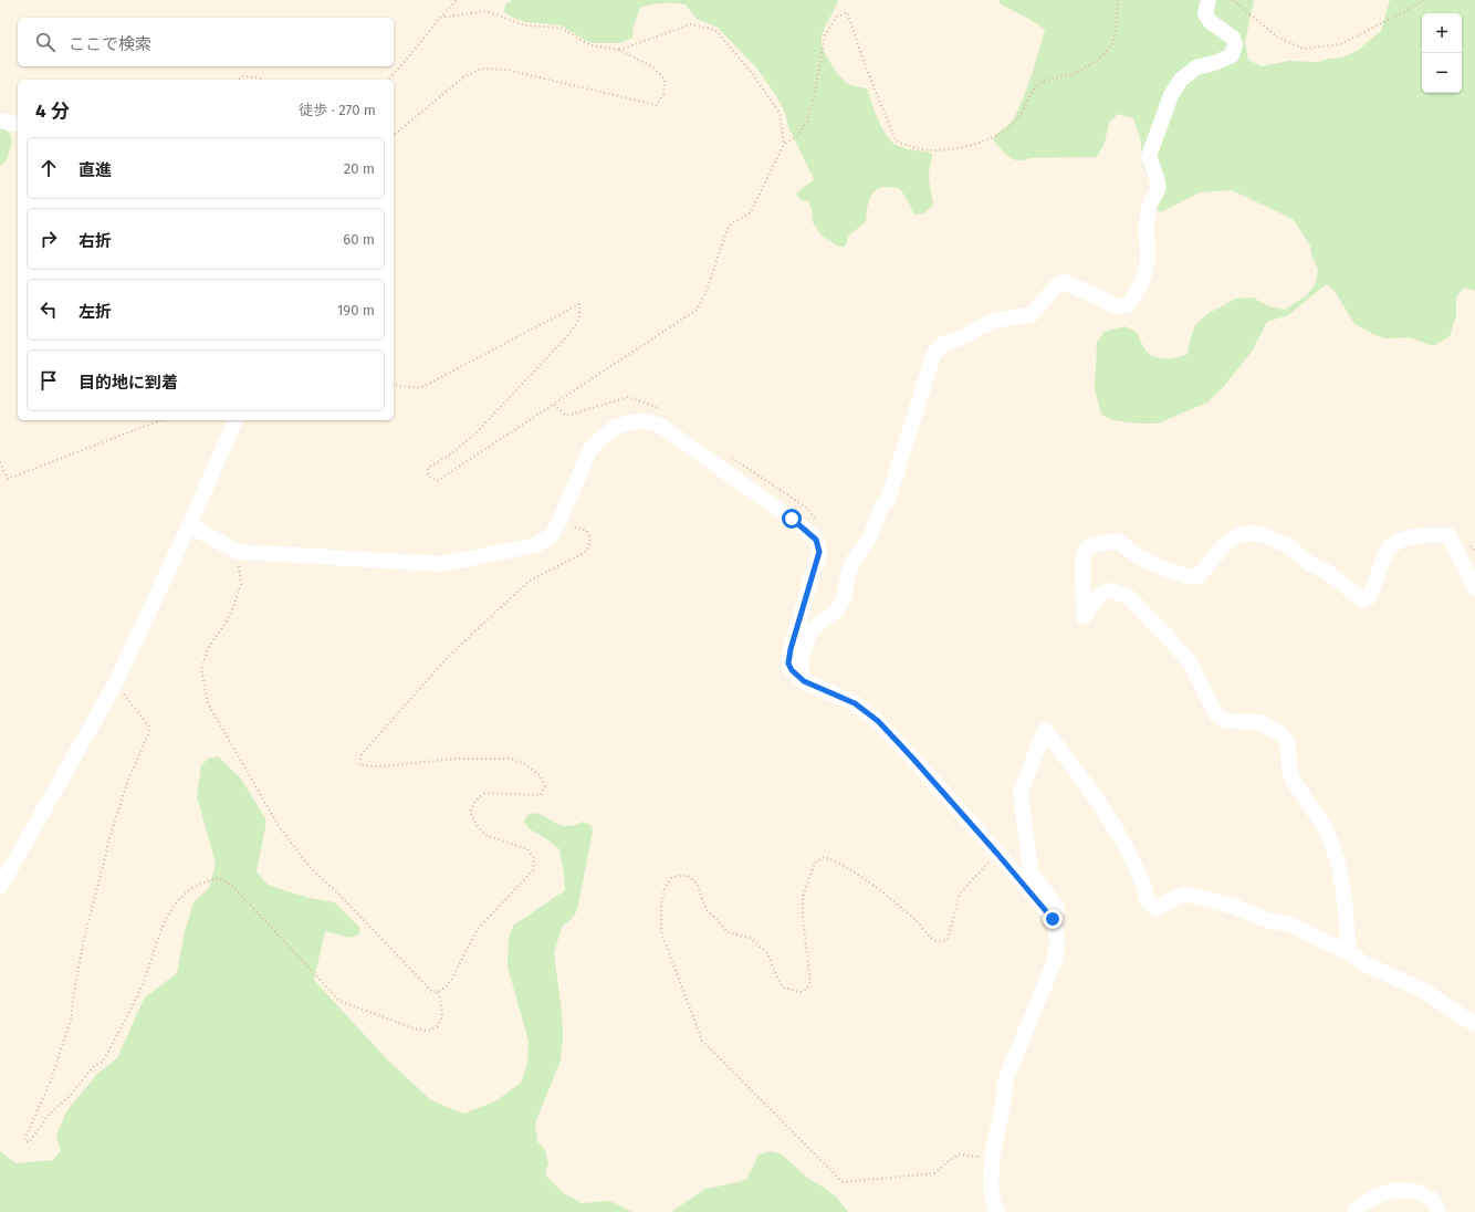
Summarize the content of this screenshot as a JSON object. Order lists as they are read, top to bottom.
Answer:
{
  "page": {
    "map_buttons": ["+", "−"],
    "search": "ここで検索",
    "heading": ["4 分", "徒歩 · 270 m"],
    "list": [
      ["直進", "20 m"],
      ["右折", "60 m"],
      ["左折", "190 m"],
      "目的地に到着"
    ]
  }
}
